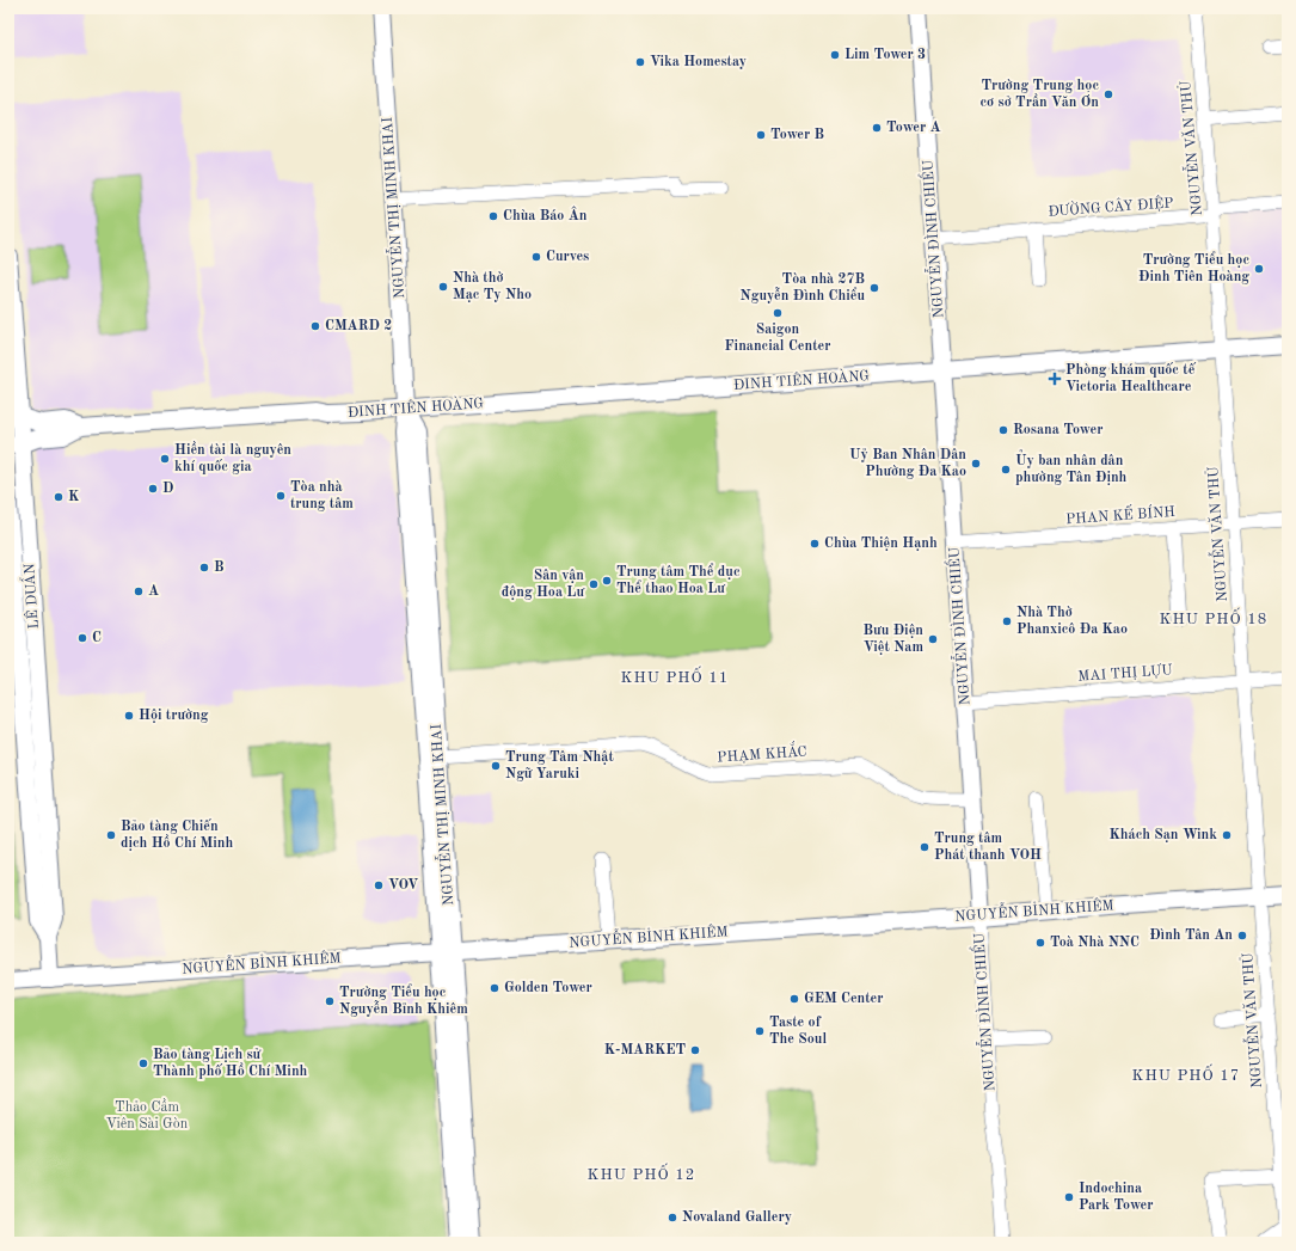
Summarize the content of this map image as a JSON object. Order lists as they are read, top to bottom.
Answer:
{
  "streets": {
    "main road": [
      "NGUYỄN THỊ MINH KHAI",
      "NGUYỄN ĐÌNH CHIỂU",
      "ĐINH TIÊN HOÀNG",
      "LÊ DUẨN",
      "NGUYỄN BỈNH KHIÊM"
    ],
    "street": [
      "NGUYỄN VĂN THỦ",
      "ĐƯỜNG CÂY ĐIỆP",
      "PHAN KẾ BÍNH",
      "MAI THỊ LỰU",
      "PHẠM KHẮC"
    ]
  },
  "crossings": [
    ["NGUYỄN VĂN THỦ", "ĐƯỜNG CÂY ĐIỆP"],
    ["NGUYỄN VĂN THỦ", "ĐINH TIÊN HOÀNG"],
    ["NGUYỄN VĂN THỦ", "PHAN KẾ BÍNH"],
    ["NGUYỄN VĂN THỦ", "MAI THỊ LỰU"],
    ["NGUYỄN VĂN THỦ", "NGUYỄN BỈNH KHIÊM"],
    ["NGUYỄN THỊ MINH KHAI", "ĐINH TIÊN HOÀNG"],
    ["NGUYỄN THỊ MINH KHAI", "PHẠM KHẮC"],
    ["NGUYỄN THỊ MINH KHAI", "NGUYỄN BỈNH KHIÊM"],
    ["ĐƯỜNG CÂY ĐIỆP", "NGUYỄN ĐÌNH CHIỂU"],
    ["NGUYỄN ĐÌNH CHIỂU", "ĐINH TIÊN HOÀNG"],
    ["NGUYỄN ĐÌNH CHIỂU", "PHAN KẾ BÍNH"],
    ["NGUYỄN ĐÌNH CHIỂU", "MAI THỊ LỰU"],
    ["NGUYỄN ĐÌNH CHIỂU", "PHẠM KHẮC"],
    ["NGUYỄN ĐÌNH CHIỂU", "NGUYỄN BỈNH KHIÊM"],
    ["ĐINH TIÊN HOÀNG", "LÊ DUẨN"],
    ["LÊ DUẨN", "NGUYỄN BỈNH KHIÊM"]
  ],
  "districts": [
    "KHU PHỐ 18",
    "KHU PHỐ 11",
    "KHU PHỐ 17",
    "KHU PHỐ 12"
  ],
  "parks": ["Thảo Cầm Viên Sài Gòn"],
  "places": {
    "other": [
      "Lim Tower 3",
      "Vika Homestay",
      "Trường Trung học cơ sở Trần Văn Ơn",
      "Tower A",
      "Tower B",
      "Chùa Báo Ân",
      "Curves",
      "Trường Tiểu học Đinh Tiên Hoàng",
      "Nhà thờ Mạc Ty Nho",
      "Tòa nhà 27B Nguyễn Đình Chiểu",
      "Saigon Financial Center",
      "CMARD 2",
      "Rosana Tower",
      "Hiền tài là nguyên khí quốc gia",
      "Uỷ Ban Nhân Dân Phường Đa Kao",
      "Ủy ban nhân dân phường Tân Định",
      "D",
      "Tòa nhà trung tâm",
      "K",
      "Chùa Thiện Hạnh",
      "B",
      "Trung tâm Thể dục Thể thao Hoa Lư",
      "Sân vận động Hoa Lư",
      "A",
      "Nhà Thờ Phanxicô Đa Kao",
      "C",
      "Bưu Điện Việt Nam",
      "Hội trường",
      "Trung Tâm Nhật Ngữ Yaruki",
      "Bảo tàng Chiến dịch Hồ Chí Minh",
      "Khách Sạn Wink",
      "Trung tâm Phát thanh VOH",
      "VOV",
      "Đình Tân An",
      "Toà Nhà NNC",
      "Golden Tower",
      "GEM Center",
      "Trường Tiểu học Nguyễn Bỉnh Khiêm",
      "Taste of The Soul",
      "K-MARKET",
      "Bảo tàng Lịch sử Thành phố Hồ Chí Minh",
      "Indochina Park Tower",
      "Novaland Gallery"
    ],
    "health": ["Phòng khám quốc tế Victoria Healthcare"]
  }
}
